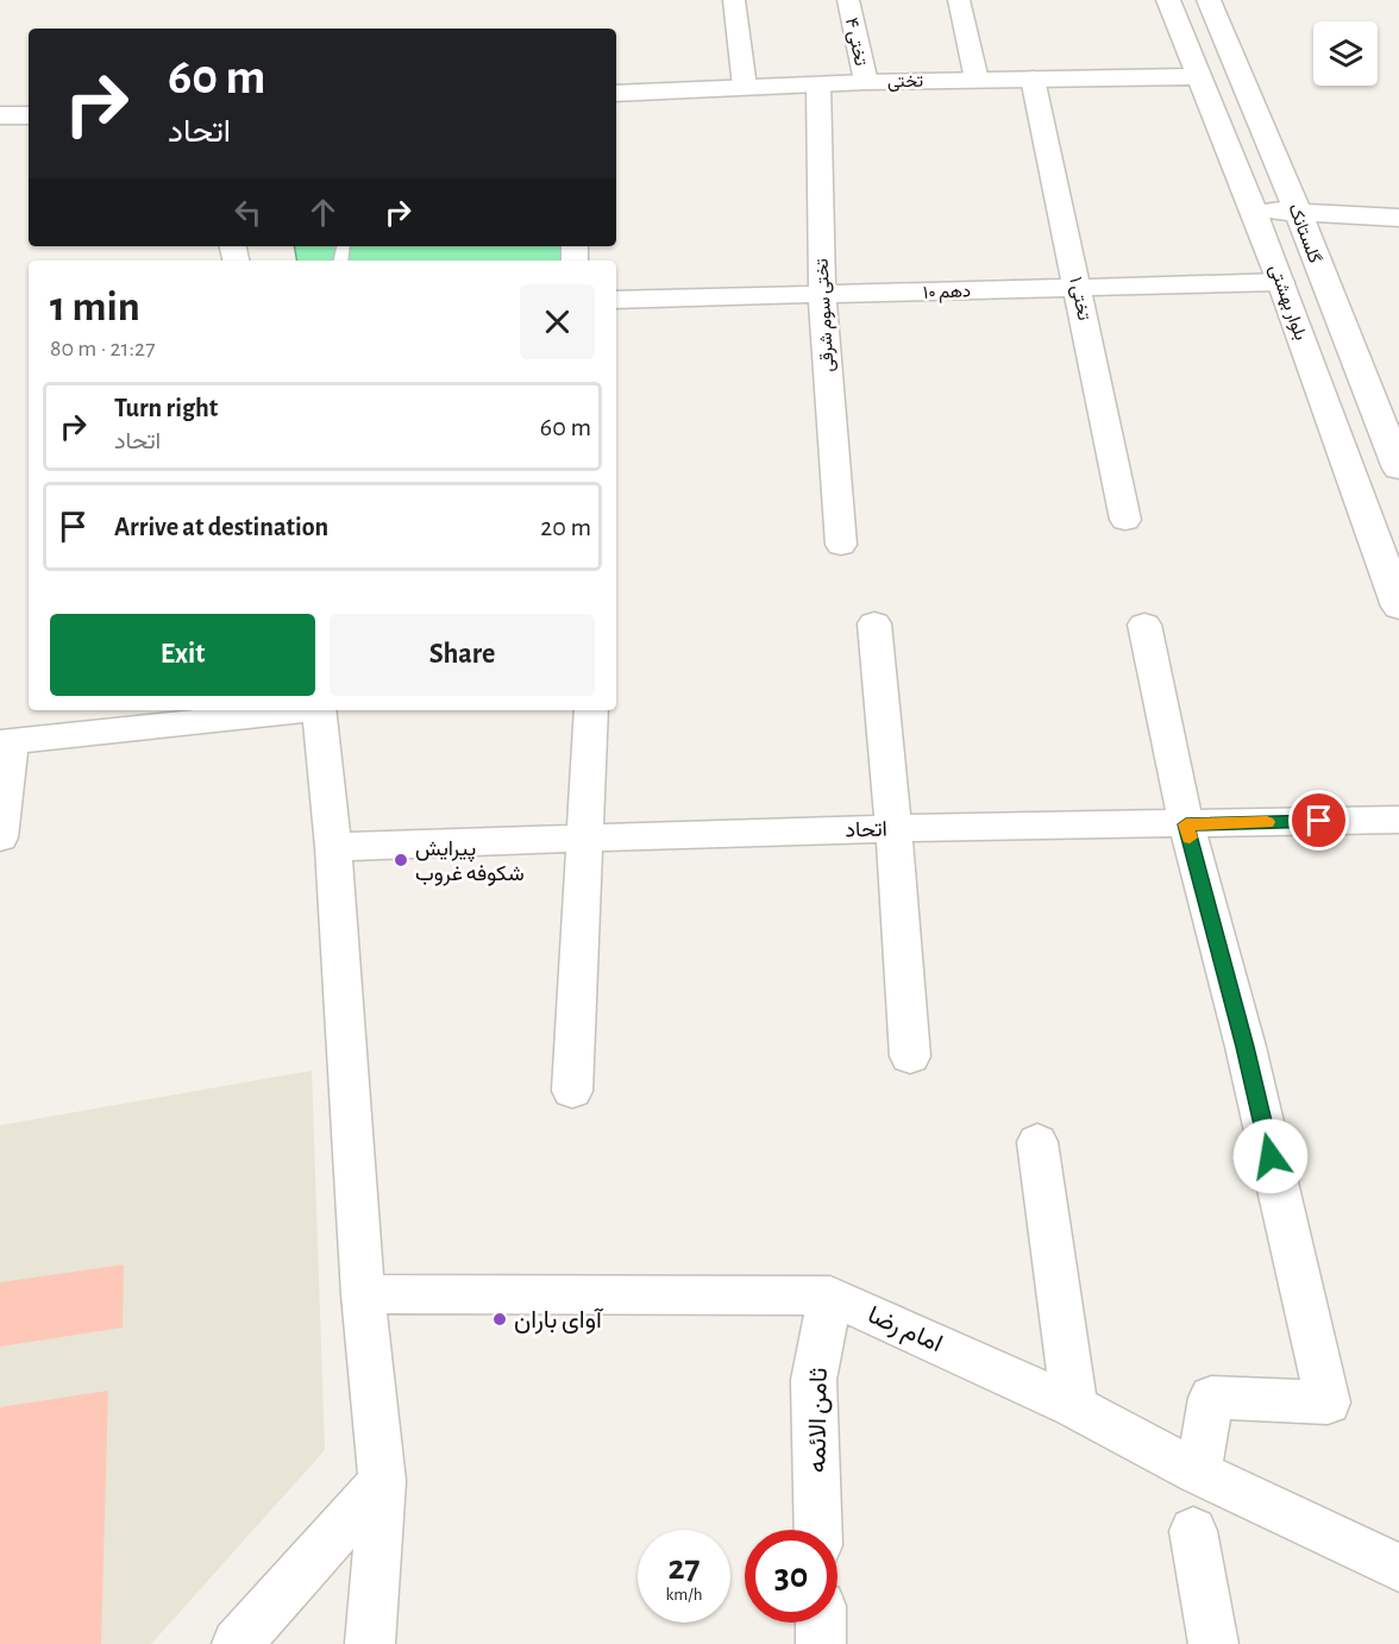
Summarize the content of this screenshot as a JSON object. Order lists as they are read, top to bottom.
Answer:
{
  "streets": {
    "street": [
      "تختی ۴",
      "تختی",
      "گلستانک",
      "دهم ۱۰",
      "تختی ۱",
      "بلوار بهشتی",
      "تختی سوم شرقی",
      "اتحاد",
      "امام رضا",
      "ثامن الائمه"
    ]
  },
  "crossings": [
    ["تختی ۴", "تختی"],
    ["تختی", "تختی ۱"],
    ["تختی", "بلوار بهشتی"],
    ["تختی", "تختی سوم شرقی"],
    ["دهم ۱۰", "تختی ۱"],
    ["دهم ۱۰", "بلوار بهشتی"],
    ["دهم ۱۰", "تختی سوم شرقی"],
    ["امام رضا", "ثامن الائمه"]
  ],
  "places": ["پیرایش شکوفه غروب", "آوای باران"],
  "page": {
    "turn": ["60 m", "اتحاد"],
    "heading": ["1 min", "80 m · 21:27"],
    "list": [
      {
        "name": "Turn right",
        "note": "اتحاد",
        "value": "60 m"
      },
      {
        "name": "Arrive at destination",
        "value": "20 m"
      }
    ],
    "buttons": ["Exit", "Share"],
    "speed": "27 km/h",
    "limit": "30"
  }
}
